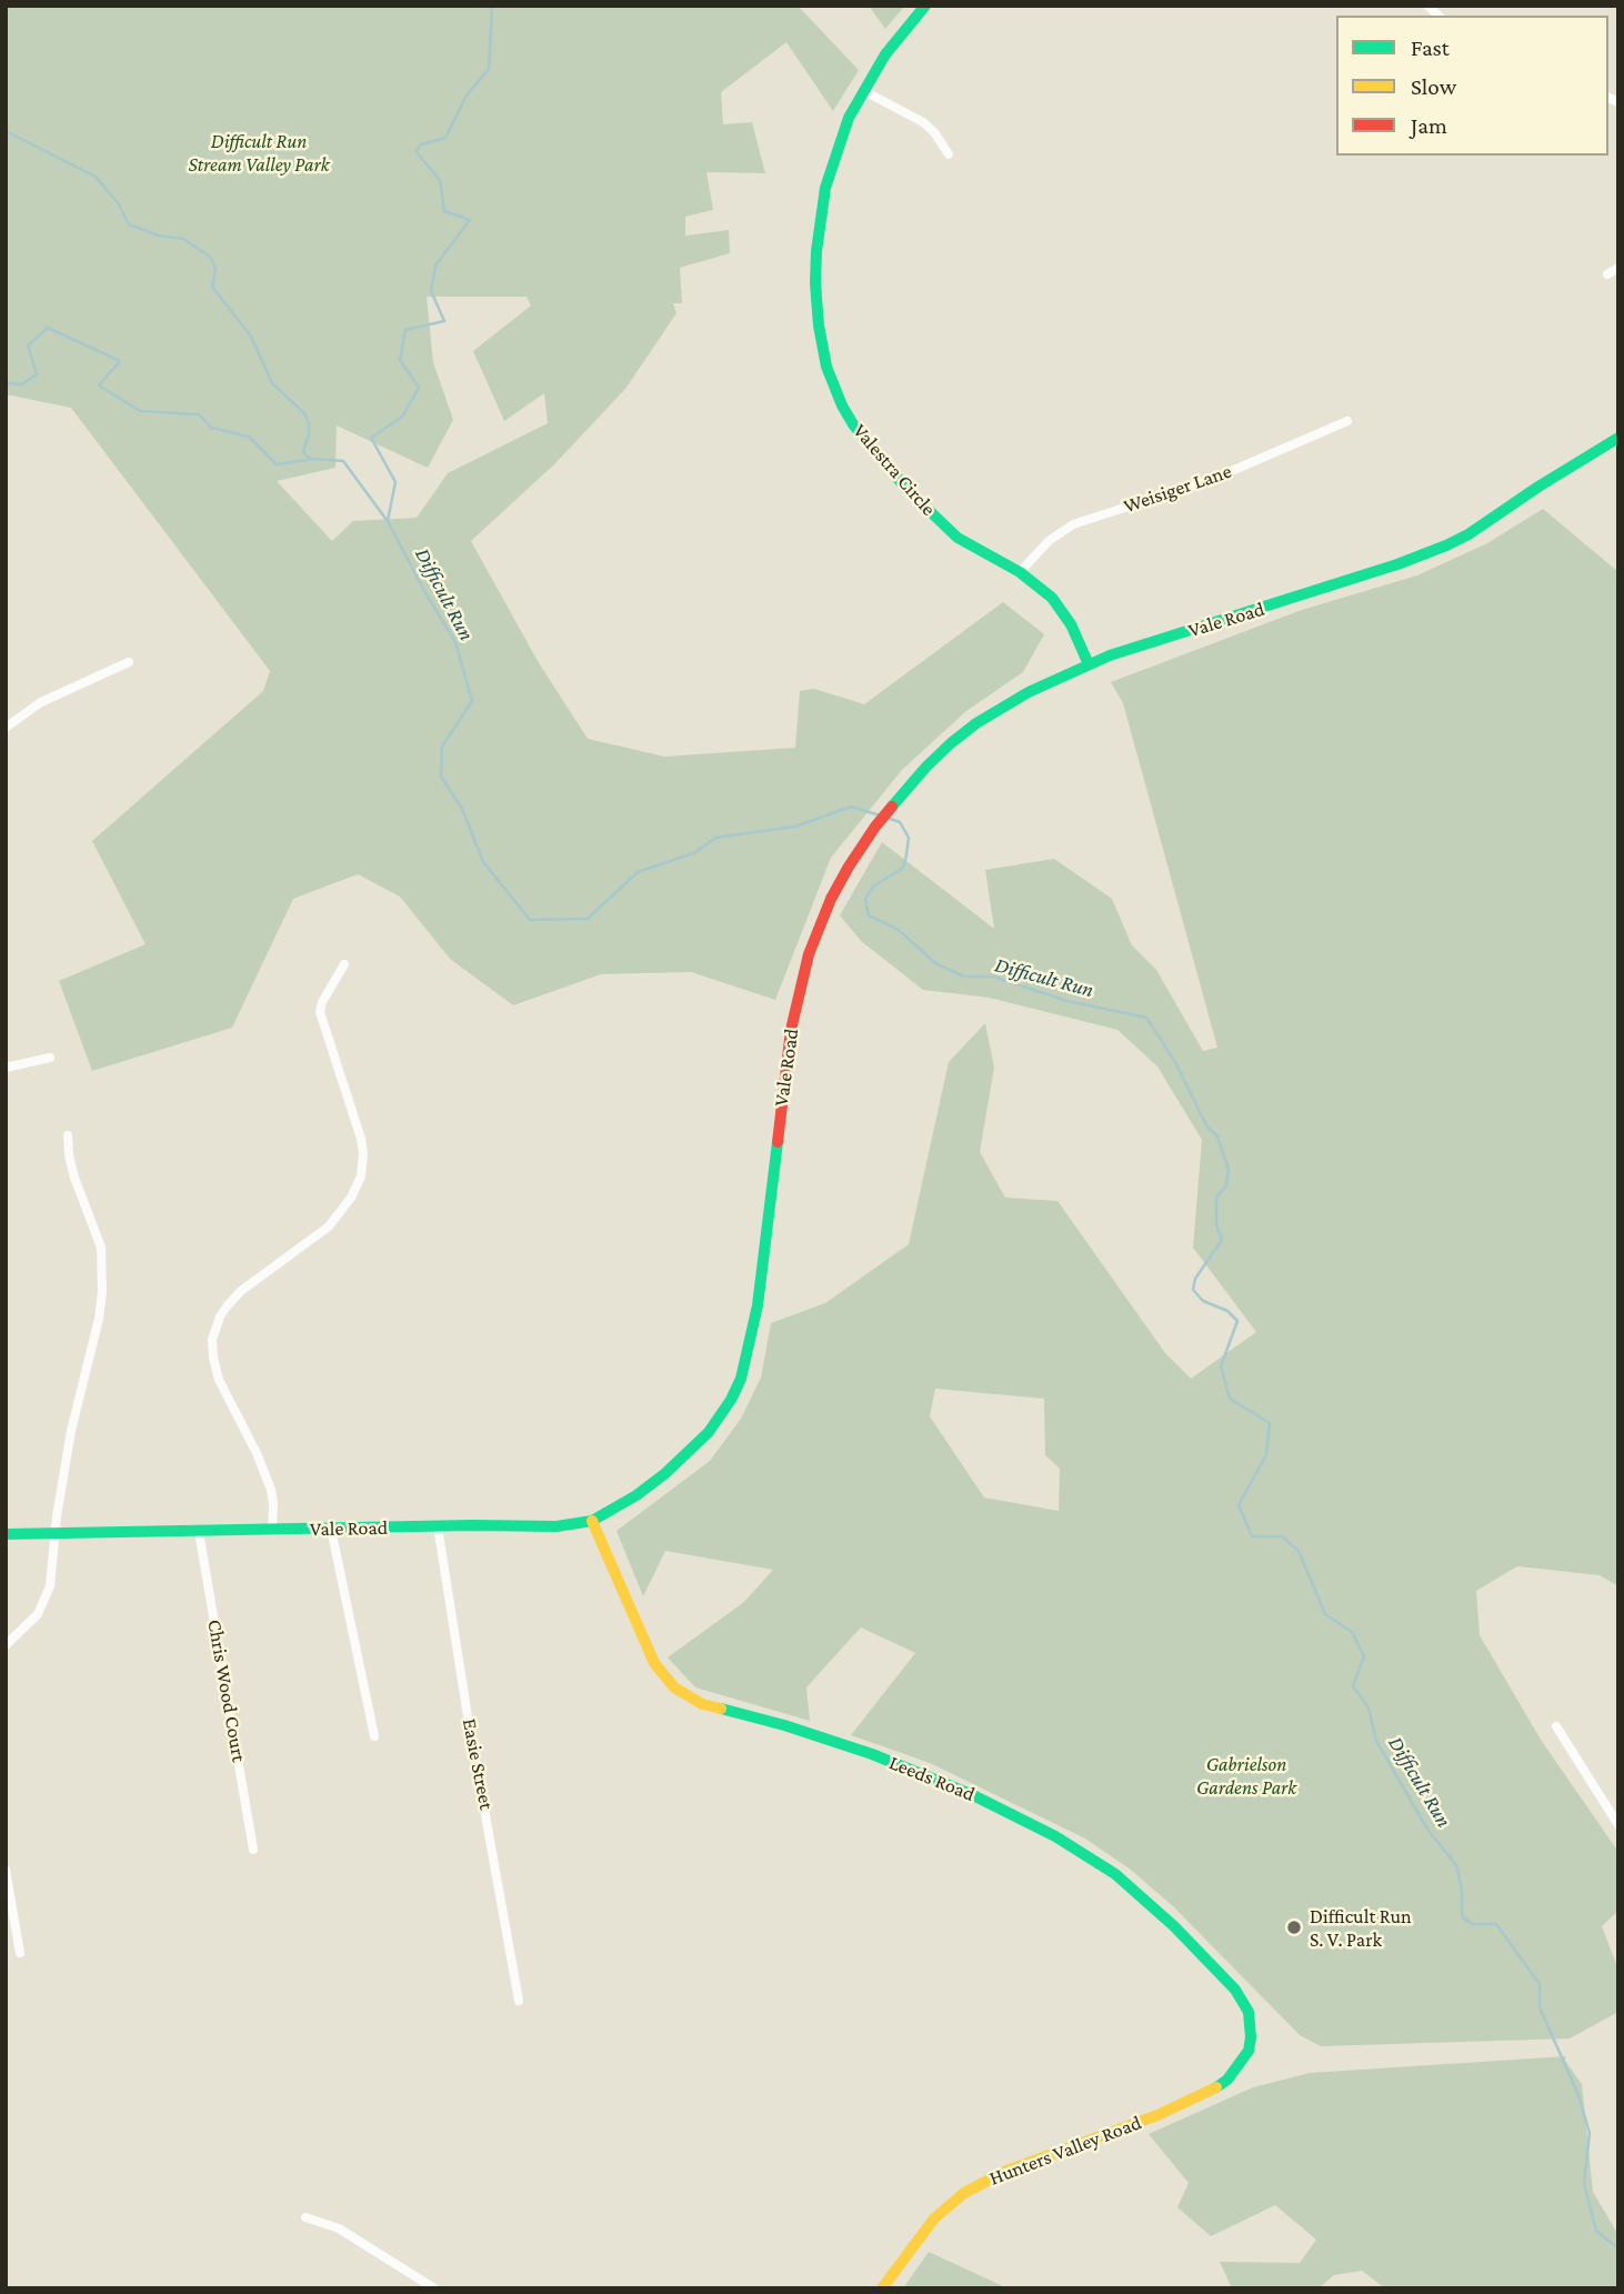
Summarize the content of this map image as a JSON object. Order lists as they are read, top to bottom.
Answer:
{
  "streets": {
    "main road": [
      "Valestra Circle",
      "Vale Road",
      "Leeds Road",
      "Hunters Valley Road"
    ],
    "street": ["Weisiger Lane", "Chris Wood Court", "Easie Street"]
  },
  "crossings": [
    ["Valestra Circle", "Weisiger Lane"],
    ["Valestra Circle", "Vale Road"],
    ["Vale Road", "Chris Wood Court"],
    ["Vale Road", "Easie Street"],
    ["Vale Road", "Leeds Road"],
    ["Leeds Road", "Hunters Valley Road"]
  ],
  "water": ["Difficult Run"],
  "parks": ["Difficult Run Stream Valley Park", "Gabrielson Gardens Park"],
  "places": ["Difficult Run S. V. Park"],
  "legend": ["Fast", "Slow", "Jam"]
}
